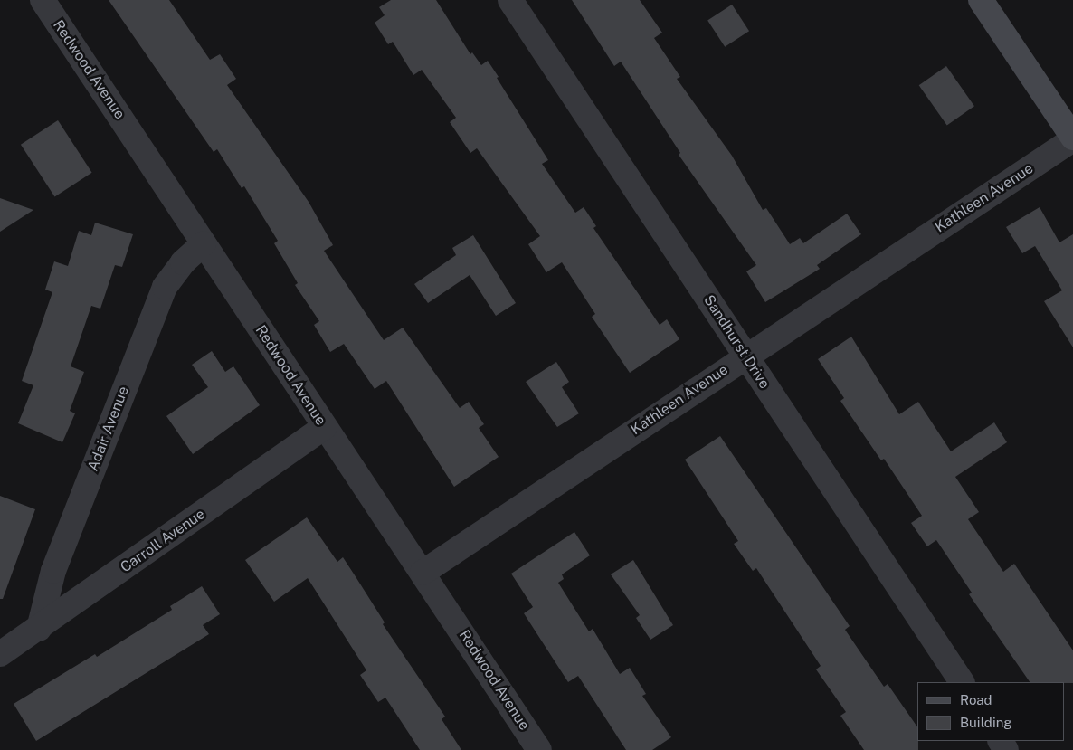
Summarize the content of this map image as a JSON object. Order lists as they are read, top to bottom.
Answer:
{
  "streets": {
    "street": [
      "Redwood Avenue",
      "Kathleen Avenue",
      "Sandhurst Drive",
      "Adair Avenue",
      "Carroll Avenue"
    ]
  },
  "crossings": [
    ["Redwood Avenue", "Kathleen Avenue"],
    ["Redwood Avenue", "Adair Avenue"],
    ["Redwood Avenue", "Carroll Avenue"],
    ["Kathleen Avenue", "Sandhurst Drive"],
    ["Adair Avenue", "Carroll Avenue"]
  ],
  "legend": ["Road", "Building"]
}
